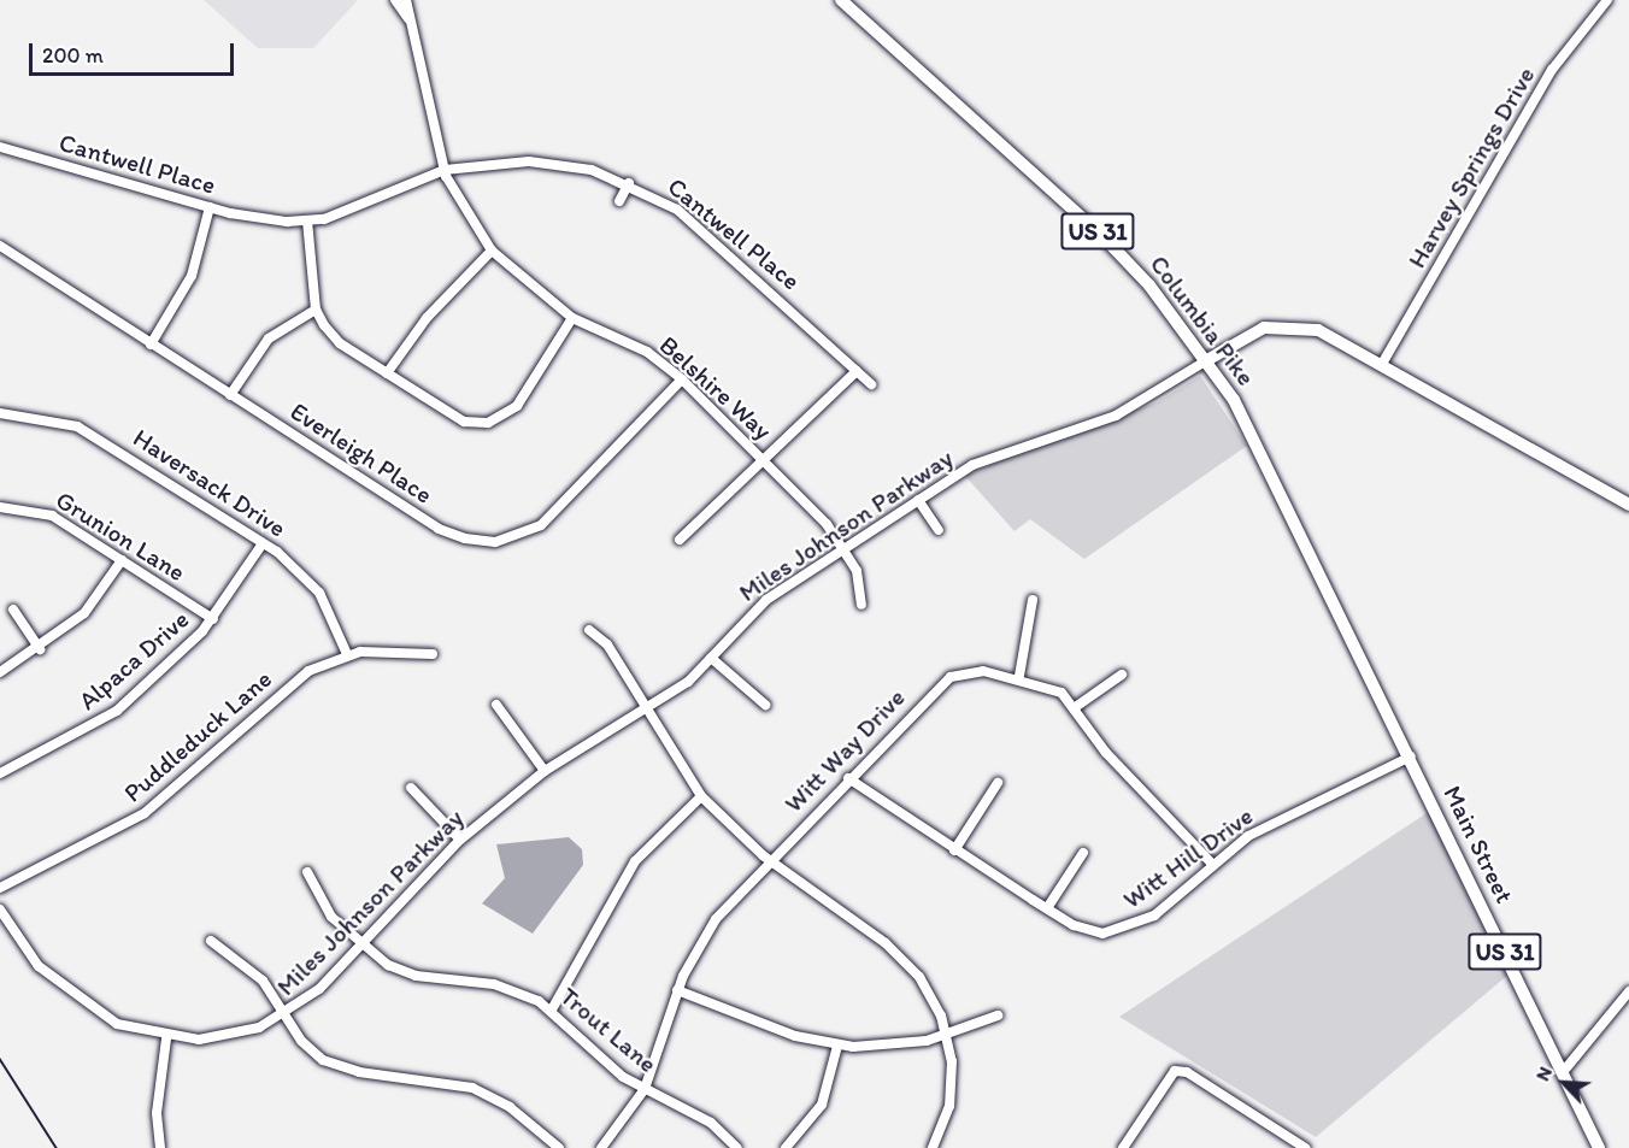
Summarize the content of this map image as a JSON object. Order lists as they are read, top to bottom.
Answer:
{
  "streets": {
    "main road": ["US 31", "Columbia Pike", "Main Street"],
    "street": [
      "Cantwell Place",
      "Harvey Springs Drive",
      "Belshire Way",
      "Everleigh Place",
      "Haversack Drive",
      "Miles Johnson Parkway",
      "Grunion Lane",
      "Alpaca Drive",
      "Puddleduck Lane",
      "Witt Way Drive",
      "Witt Hill Drive",
      "Trout Lane"
    ]
  },
  "crossings": [
    ["Cantwell Place", "Belshire Way"],
    ["Columbia Pike", "Miles Johnson Parkway"],
    ["Columbia Pike", "Main Street"],
    ["Columbia Pike", "Witt Hill Drive"],
    ["Belshire Way", "Everleigh Place"],
    ["Belshire Way", "Miles Johnson Parkway"],
    ["Haversack Drive", "Alpaca Drive"],
    ["Haversack Drive", "Puddleduck Lane"],
    ["Miles Johnson Parkway", "Trout Lane"],
    ["Grunion Lane", "Alpaca Drive"],
    ["Witt Way Drive", "Witt Hill Drive"],
    ["Witt Way Drive", "Trout Lane"],
    ["Main Street", "Witt Hill Drive"]
  ],
  "scale_bar": "200 m",
  "north": "top left"
}
